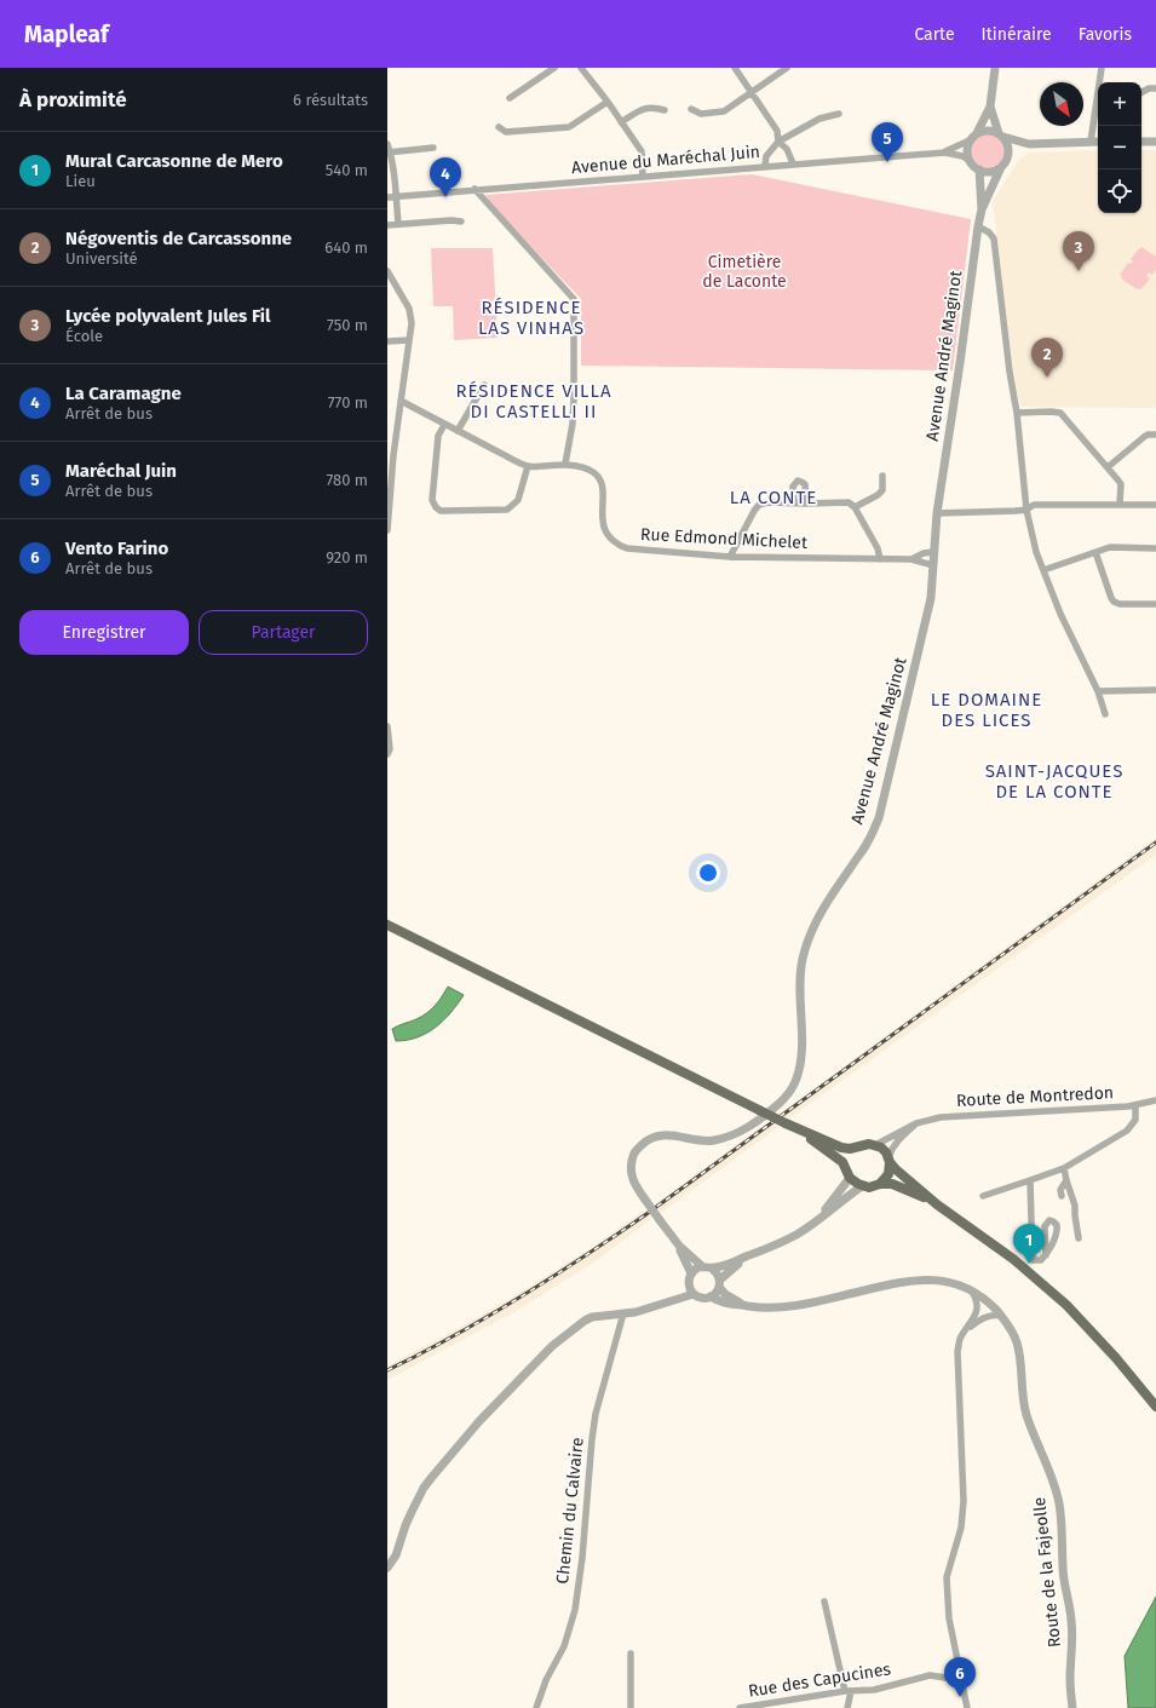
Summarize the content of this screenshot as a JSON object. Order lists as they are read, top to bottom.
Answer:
{
  "streets": {
    "street": [
      "Avenue du Maréchal Juin",
      "Avenue André Maginot",
      "Rue Edmond Michelet",
      "Route de Montredon",
      "Chemin du Calvaire",
      "Route de la Fajeolle",
      "Rue des Capucines"
    ]
  },
  "crossings": [
    ["Avenue du Maréchal Juin", "Avenue André Maginot"],
    ["Avenue André Maginot", "Rue Edmond Michelet"]
  ],
  "districts": [
    "RÉSIDENCE LAS VINHAS",
    "RÉSIDENCE VILLA DI CASTELLI II",
    "LA CONTE",
    "LE DOMAINE DES LICES",
    "SAINT-JACQUES DE LA CONTE"
  ],
  "parks": ["Cimetière de Laconte"],
  "north": "bottom right",
  "page": {
    "header": "Mapleaf",
    "nav": ["Carte", "Itinéraire", "Favoris"],
    "heading": ["À proximité", "6 résultats"],
    "map_buttons": ["+", "−"],
    "pins": [
      "5",
      "4",
      "3",
      "2",
      "1",
      "6"
    ],
    "list": [
      {
        "mark": "1",
        "name": "Mural Carcasonne de Mero",
        "note": "Lieu",
        "value": "540 m"
      },
      {
        "mark": "2",
        "name": "Négoventis de Carcassonne",
        "note": "Université",
        "value": "640 m"
      },
      {
        "mark": "3",
        "name": "Lycée polyvalent Jules Fil",
        "note": "École",
        "value": "750 m"
      },
      {
        "mark": "4",
        "name": "La Caramagne",
        "note": "Arrêt de bus",
        "value": "770 m"
      },
      {
        "mark": "5",
        "name": "Maréchal Juin",
        "note": "Arrêt de bus",
        "value": "780 m"
      },
      {
        "mark": "6",
        "name": "Vento Farino",
        "note": "Arrêt de bus",
        "value": "920 m"
      }
    ],
    "buttons": ["Enregistrer", "Partager"]
  }
}
